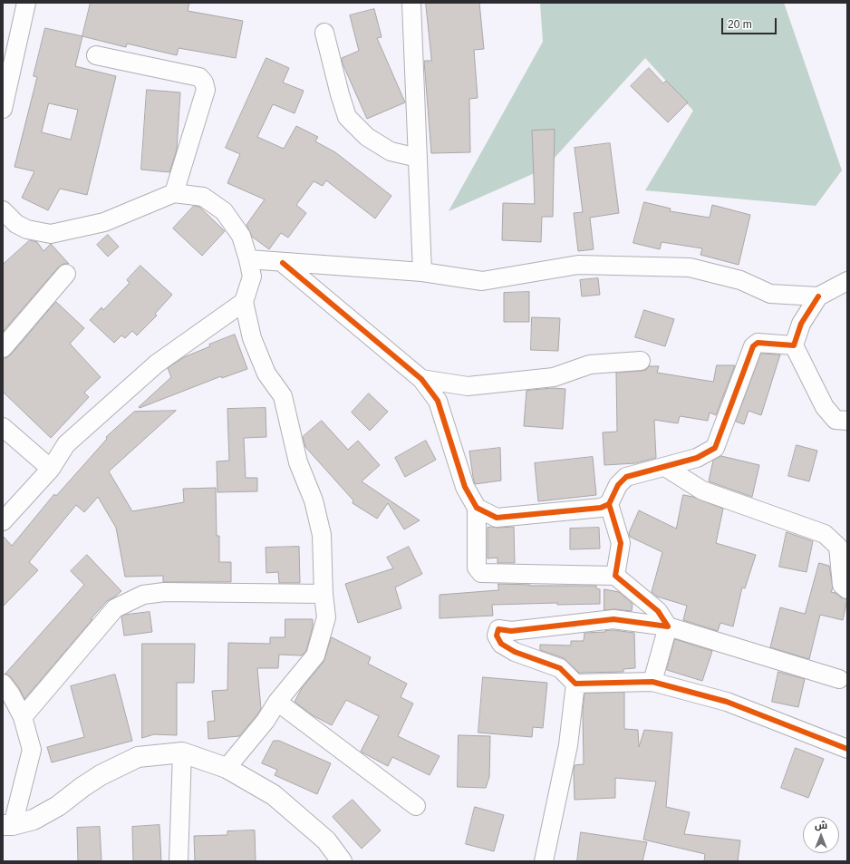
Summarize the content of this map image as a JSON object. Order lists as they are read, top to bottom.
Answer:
{
  "scale_bar": "20 m",
  "north": "top"
}
